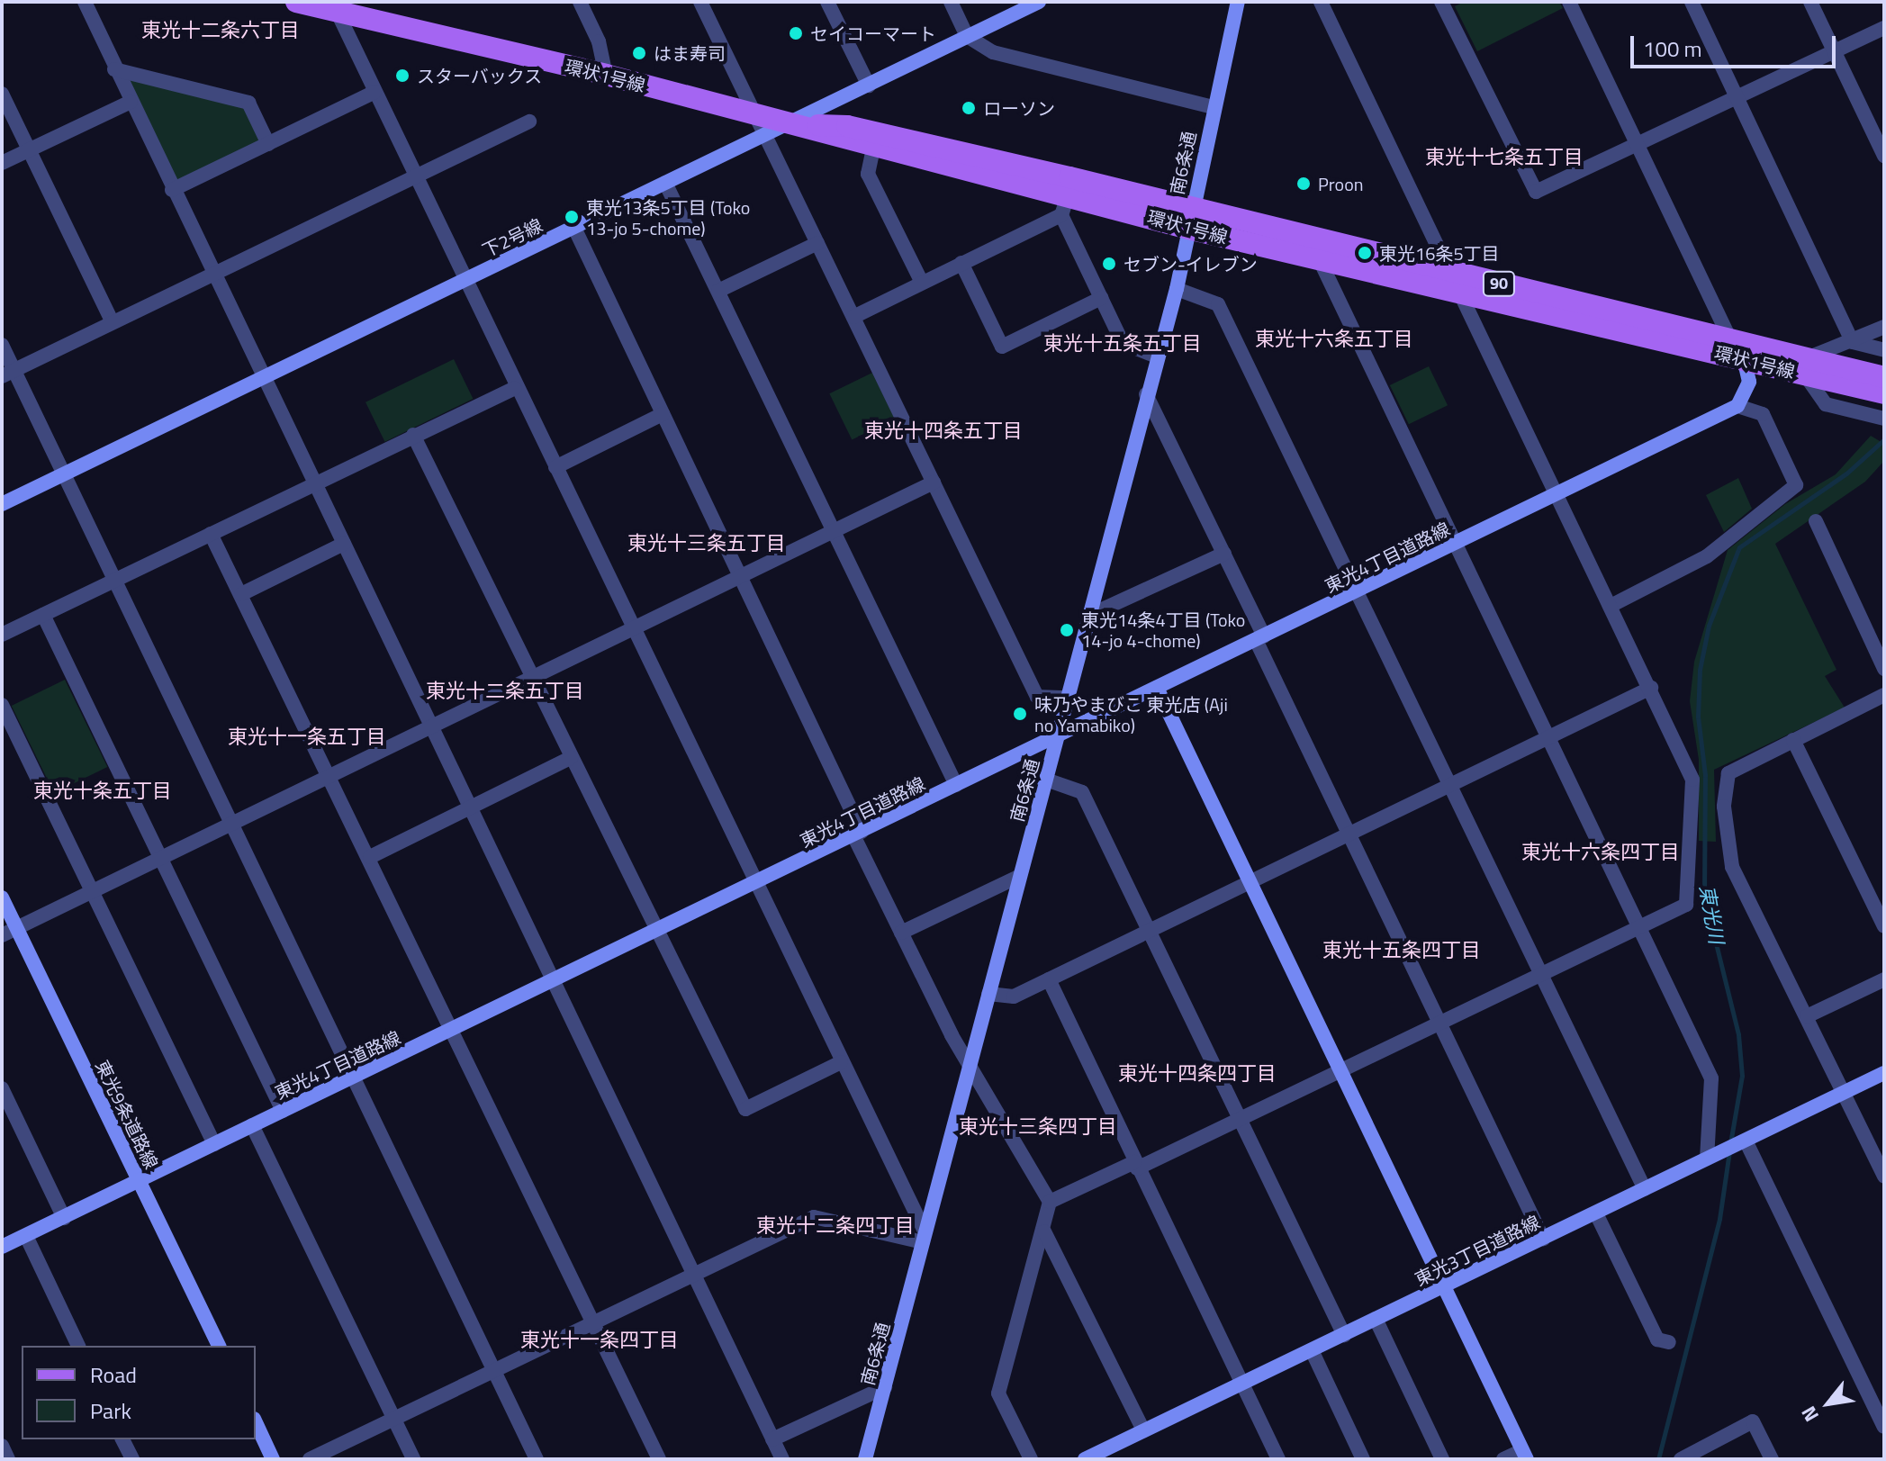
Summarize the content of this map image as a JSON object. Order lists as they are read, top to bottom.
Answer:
{
  "streets": {
    "main road": ["環状1号線", "90"],
    "street": [
      "南6条通",
      "下2号線",
      "東光4丁目道路線",
      "東光9条道路線",
      "東光3丁目道路線"
    ]
  },
  "crossings": [
    ["環状1号線", "南6条通"],
    ["環状1号線", "下2号線"],
    ["南6条通", "東光4丁目道路線"],
    ["東光4丁目道路線", "東光9条道路線"]
  ],
  "districts": [
    "東光十二条六丁目",
    "東光十七条五丁目",
    "東光十六条五丁目",
    "東光十五条五丁目",
    "東光十四条五丁目",
    "東光十三条五丁目",
    "東光十二条五丁目",
    "東光十一条五丁目",
    "東光十条五丁目",
    "東光十六条四丁目",
    "東光十五条四丁目",
    "東光十四条四丁目",
    "東光十三条四丁目",
    "東光十二条四丁目",
    "東光十一条四丁目"
  ],
  "water": ["東光川"],
  "places": [
    "セイコーマート",
    "はま寿司",
    "スターバックス",
    "ローソン",
    "Proon",
    "東光13条5丁目 (Toko 13-jo 5-chome)",
    "東光16条5丁目",
    "セブン-イレブン",
    "東光14条4丁目 (Toko 14-jo 4-chome)",
    "味乃やまびこ 東光店 (Aji no Yamabiko)"
  ],
  "legend": ["Road", "Park"],
  "scale_bar": "100 m",
  "north": "bottom left"
}
